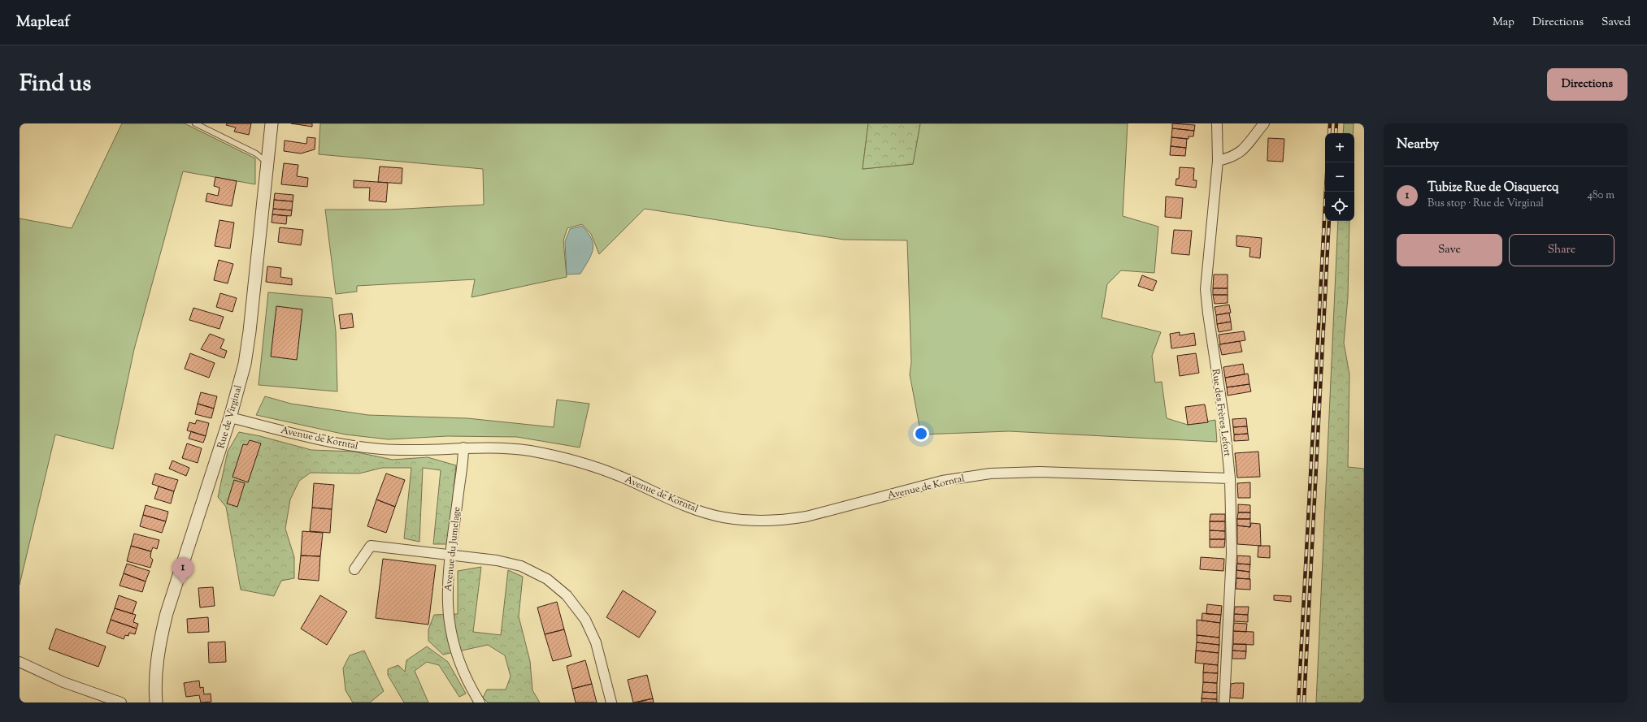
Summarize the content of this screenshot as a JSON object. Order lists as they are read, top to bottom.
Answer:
{
  "streets": {
    "street": [
      "Rue des Frères Lefort",
      "Rue de Virginal",
      "Avenue de Korntal",
      "Avenue du Jumelage"
    ]
  },
  "crossings": [
    ["Rue des Frères Lefort", "Avenue de Korntal"],
    ["Rue de Virginal", "Avenue de Korntal"],
    ["Avenue de Korntal", "Avenue du Jumelage"]
  ],
  "page": {
    "header": "Mapleaf",
    "nav": ["Map", "Directions", "Saved"],
    "title": "Find us",
    "buttons": [
      "Directions",
      ["Save", "Share"]
    ],
    "heading": "Nearby",
    "map_buttons": ["+", "−"],
    "list": [
      {
        "mark": "1",
        "name": "Tubize Rue de Oisquercq",
        "note": "Bus stop · Rue de Virginal",
        "value": "480 m"
      }
    ],
    "pins": "1"
  }
}
